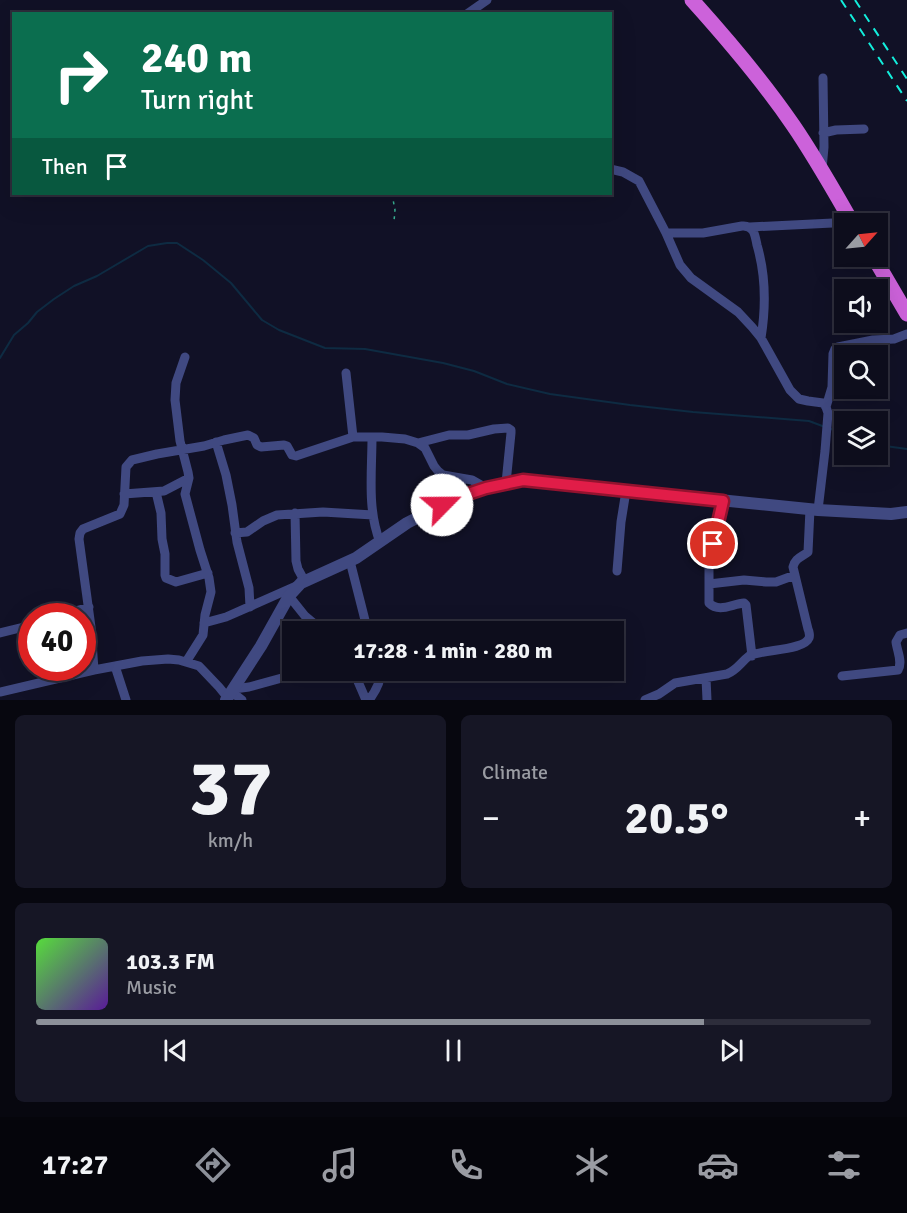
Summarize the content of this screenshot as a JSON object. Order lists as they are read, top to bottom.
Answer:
{
  "north": "top right",
  "page": {
    "turn": ["240 m", "Turn right"],
    "then": "Then",
    "limit": "40",
    "trip": "17:28 · 1 min · 280 m",
    "tile": [
      ["37", "km/h"],
      "Climate"
    ],
    "heat": ["−", "20.5°", "+"],
    "song": ["103.3 FM", "Music"],
    "tabs": "17:27"
  }
}
